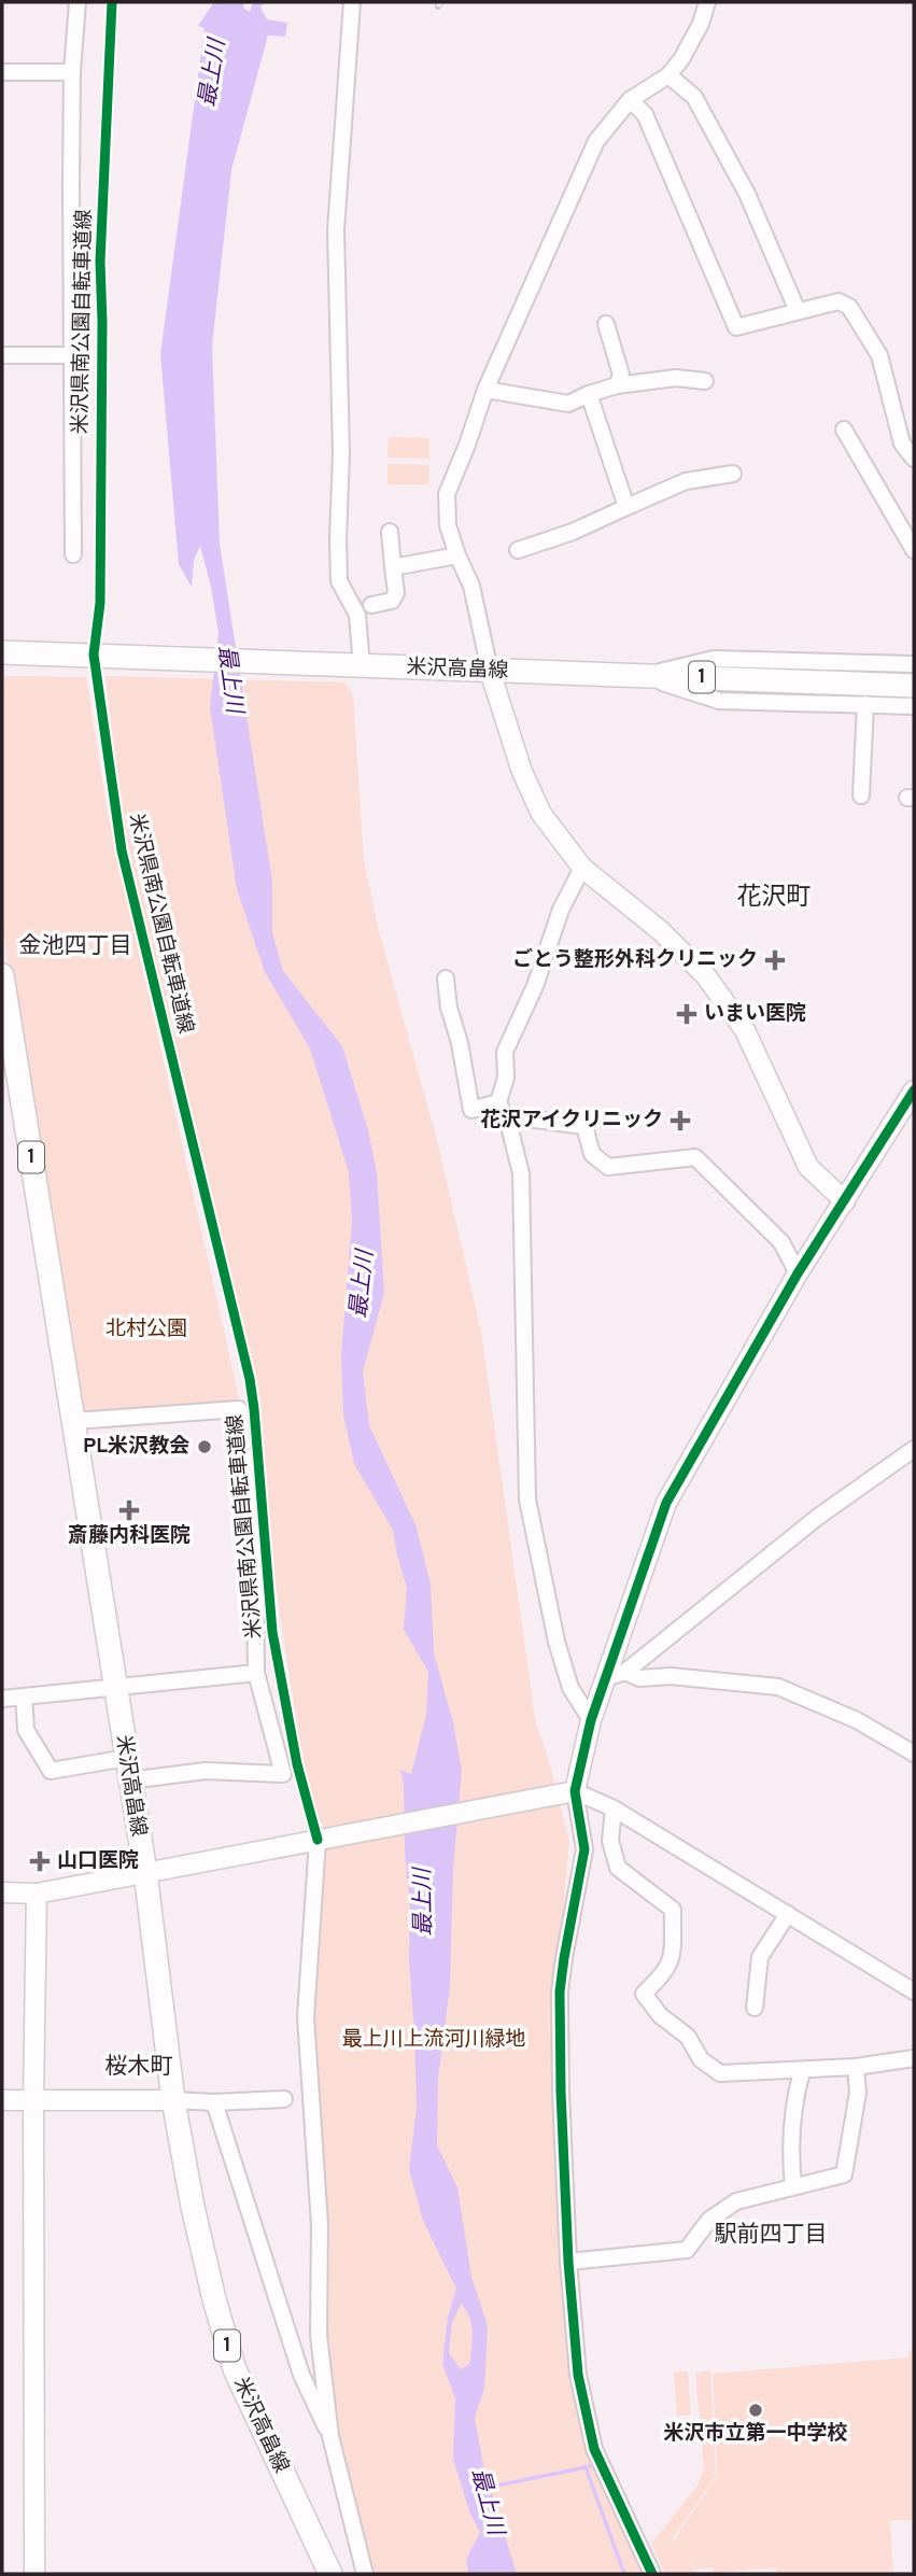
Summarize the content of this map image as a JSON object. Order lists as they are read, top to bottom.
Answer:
{
  "streets": {
    "main road": ["米沢高畠線", "1"],
    "cycle path": ["米沢県南公園自転車道線"]
  },
  "districts": [
    "花沢町",
    "金池四丁目",
    "桜木町",
    "駅前四丁目"
  ],
  "water": ["最上川"],
  "parks": ["北村公園", "最上川上流河川緑地"],
  "places": {
    "health": [
      "ごとう整形外科クリニック",
      "いまい医院",
      "花沢アイクリニック",
      "斎藤内科医院",
      "山口医院"
    ],
    "other": ["PL米沢教会", "米沢市立第一中学校"]
  }
}
